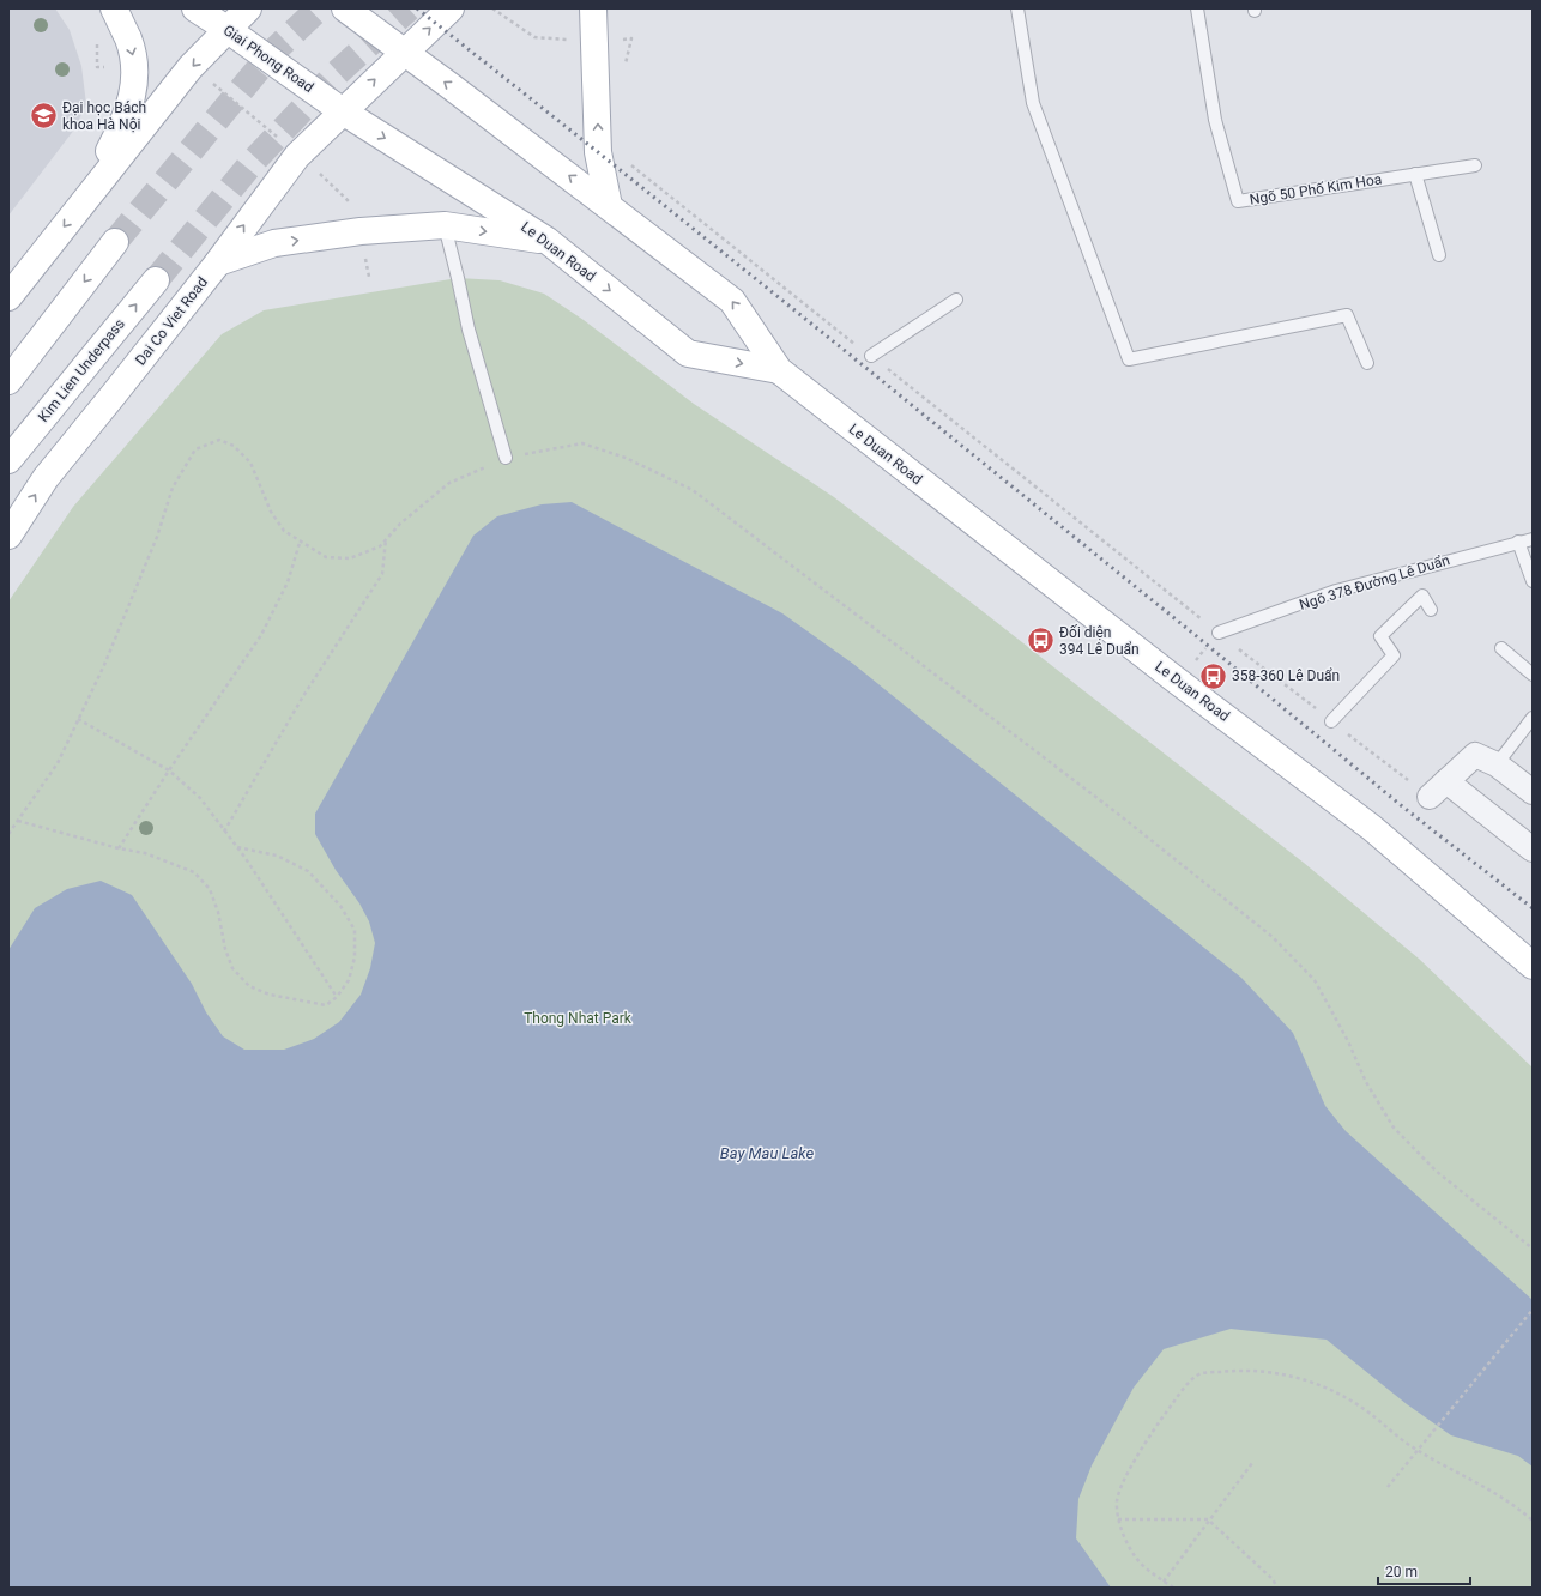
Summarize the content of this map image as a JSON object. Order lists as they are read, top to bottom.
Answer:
{
  "streets": {
    "main road": [
      "Giai Phong Road",
      "Le Duan Road",
      "Dai Co Viet Road",
      "Kim Lien Underpass"
    ],
    "lane": ["Ngõ 50 Phố Kim Hoa", "Ngõ 378 Đường Lê Duẩn"]
  },
  "crossings": [
    ["Giai Phong Road", "Le Duan Road"],
    ["Giai Phong Road", "Dai Co Viet Road"],
    ["Le Duan Road", "Dai Co Viet Road"]
  ],
  "water": ["Bay Mau Lake"],
  "parks": ["Thong Nhat Park"],
  "places": {
    "school or university": ["Đại học Bách khoa Hà Nội"],
    "bus stop": ["Đối diện 394 Lê Duẩn", "358-360 Lê Duẩn"]
  },
  "scale_bar": "20 m"
}
